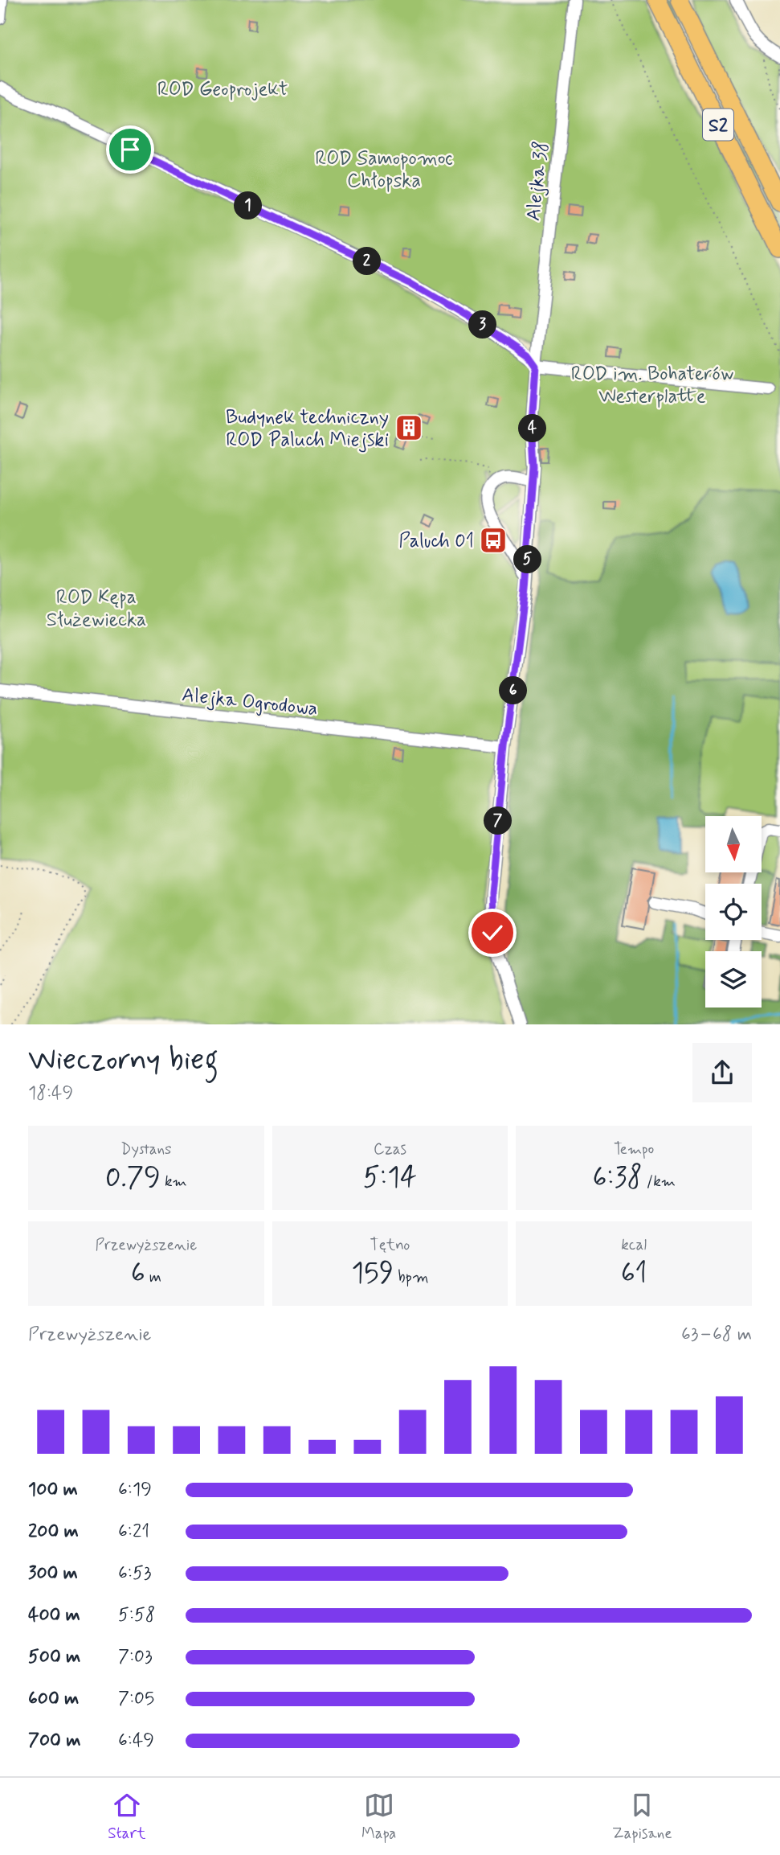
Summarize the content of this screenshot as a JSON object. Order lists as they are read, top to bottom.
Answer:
{
  "streets": {
    "highway": ["S2"],
    "street": ["Alejka 38", "Alejka Ogrodowa"]
  },
  "crossings": [
    ["Alejka 38", "Alejka Ogrodowa"]
  ],
  "parks": [
    "ROD Geoprojekt",
    "ROD Samopomoc Chłopska",
    "ROD im. Bohaterów Westerplatte",
    "ROD Kępa Służewiecka"
  ],
  "places": {
    "building": ["Budynek techniczny ROD Paluch Miejski"],
    "bus stop": ["Paluch 01"]
  },
  "north": "bottom",
  "page": {
    "pins": [
      "1",
      "2",
      "3",
      "4",
      "5",
      "6",
      "7"
    ],
    "heading": ["Wieczorny bieg", "18:49"],
    "stats": [
      ["Dystans", "0.79 km"],
      ["Czas", "5:14"],
      ["Tempo", "6:38 /km"],
      ["Przewyższenie", "6 m"],
      ["Tętno", "159 bpm"],
      ["kcal", "61"]
    ],
    "chart": ["Przewyższenie", "63–68 m"],
    "list": [
      {
        "name": "100 m",
        "note": "6:19"
      },
      {
        "name": "200 m",
        "note": "6:21"
      },
      {
        "name": "300 m",
        "note": "6:53"
      },
      {
        "name": "400 m",
        "note": "5:58"
      },
      {
        "name": "500 m",
        "note": "7:03"
      },
      {
        "name": "600 m",
        "note": "7:05"
      },
      {
        "name": "700 m",
        "note": "6:49"
      }
    ],
    "tabs": ["Start", "Mapa", "Zapisane"]
  }
}
